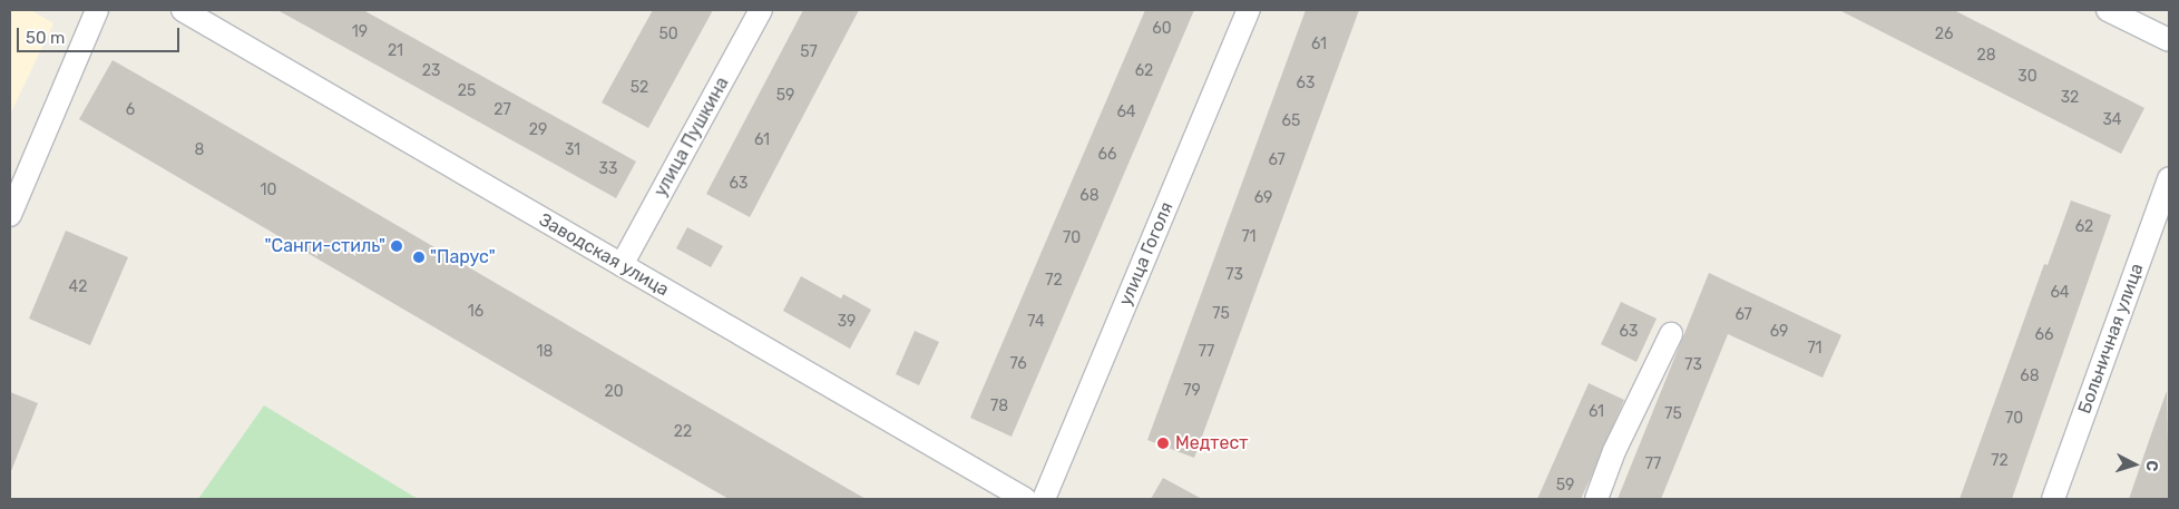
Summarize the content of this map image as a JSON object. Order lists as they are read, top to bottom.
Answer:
{
  "streets": {
    "street": [
      "улица Пушкина",
      "улица Гоголя",
      "Заводская улица",
      "Больничная улица"
    ]
  },
  "crossings": [
    ["улица Пушкина", "Заводская улица"]
  ],
  "places": ["\"Санги-стиль\"", "\"Парус\"", "Медтест"],
  "house_numbers": [
    "60",
    "19",
    "50",
    "26",
    "61",
    "21",
    "57",
    "28",
    "23",
    "62",
    "30",
    "63",
    "52",
    "25",
    "59",
    "32",
    "6",
    "27",
    "64",
    "34",
    "65",
    "29",
    "61",
    "8",
    "31",
    "66",
    "67",
    "33",
    "63",
    "10",
    "68",
    "69",
    "62",
    "71",
    "70",
    "73",
    "72",
    "42",
    "64",
    "16",
    "75",
    "67",
    "39",
    "74",
    "63",
    "69",
    "66",
    "71",
    "18",
    "77",
    "76",
    "73",
    "68",
    "79",
    "20",
    "78",
    "61",
    "75",
    "70",
    "22",
    "72",
    "77",
    "59"
  ],
  "scale_bar": "50 m",
  "north": "right"
}
